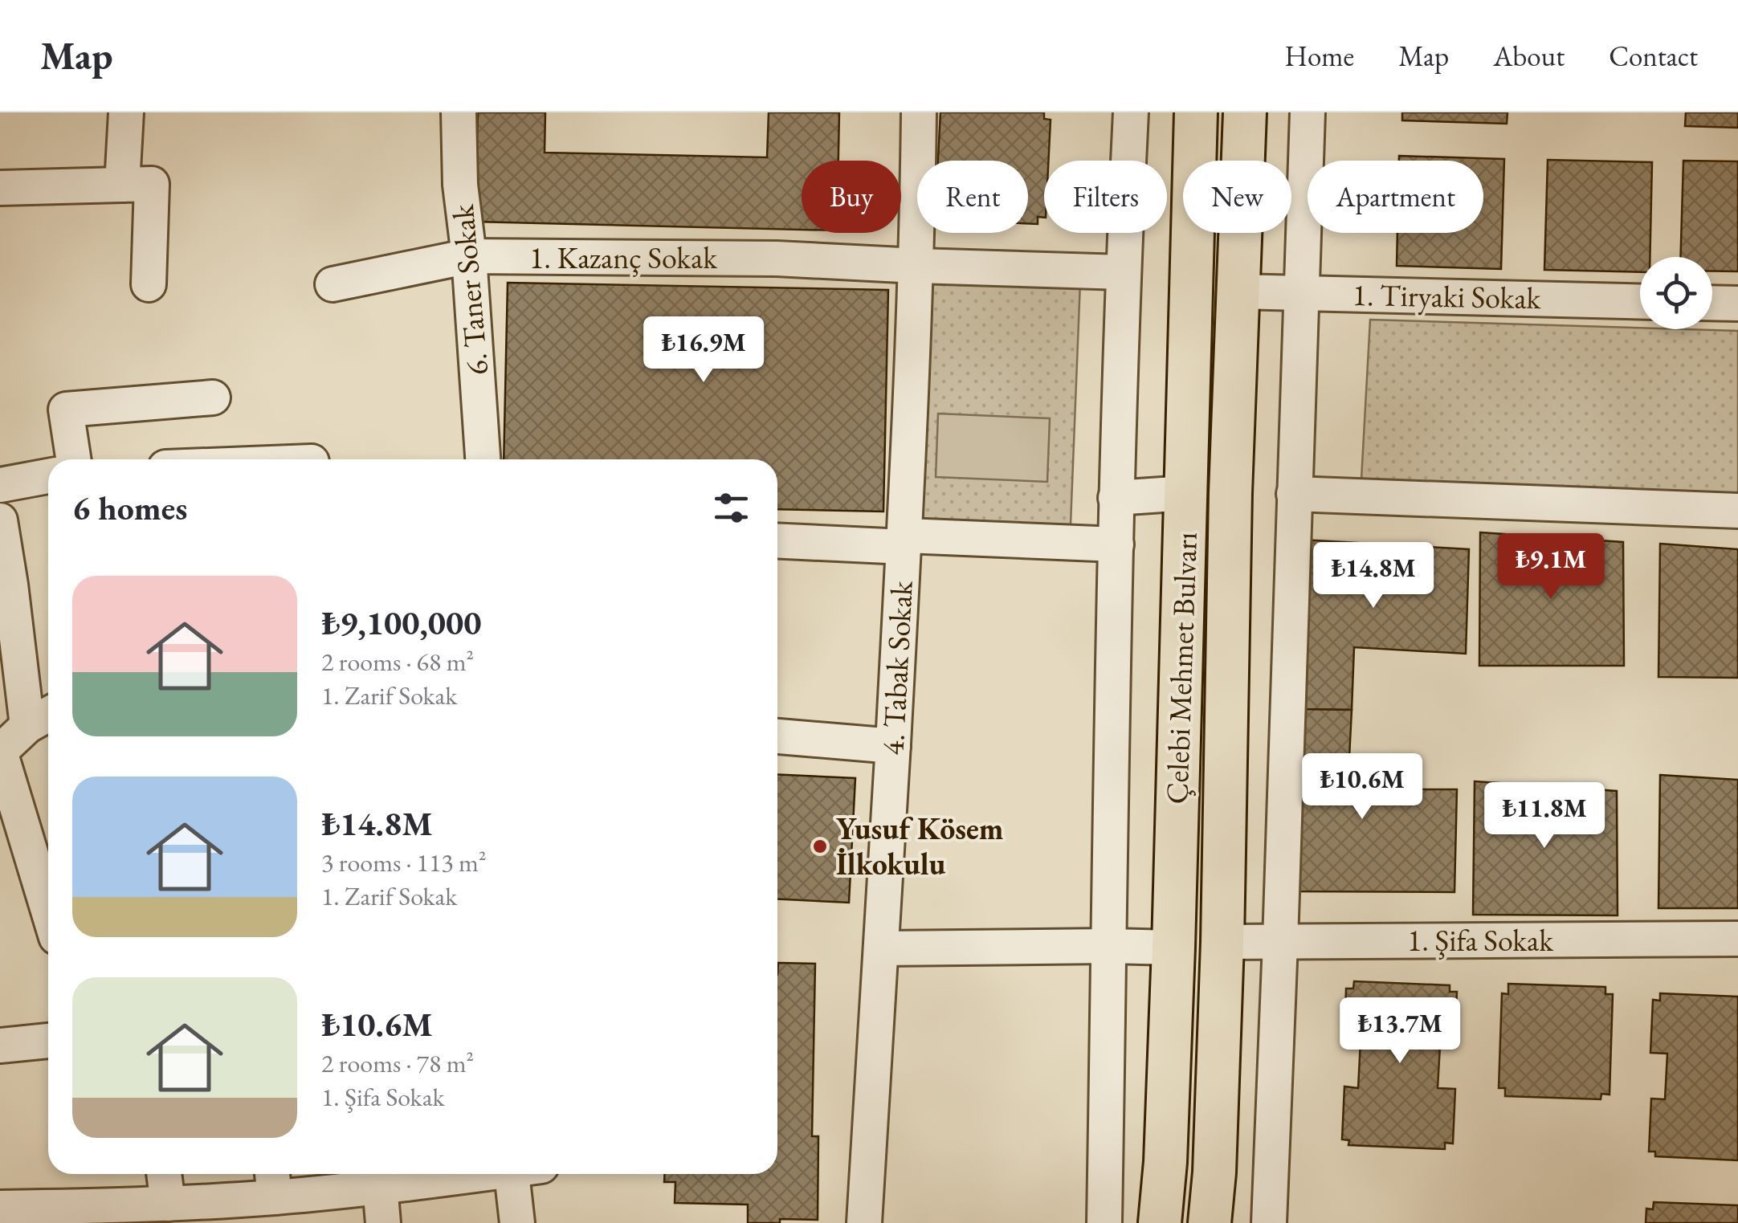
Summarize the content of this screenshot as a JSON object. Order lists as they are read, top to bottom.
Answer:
{
  "streets": {
    "main road": ["Çelebi Mehmet Bulvarı"],
    "street": [
      "1. Kazanç Sokak",
      "6. Taner Sokak",
      "1. Tiryaki Sokak",
      "4. Tabak Sokak",
      "1. Şifa Sokak"
    ]
  },
  "crossings": [
    ["1. Kazanç Sokak", "6. Taner Sokak"],
    ["1. Kazanç Sokak", "4. Tabak Sokak"],
    ["1. Tiryaki Sokak", "Çelebi Mehmet Bulvarı"],
    ["Çelebi Mehmet Bulvarı", "1. Şifa Sokak"]
  ],
  "places": ["Yusuf Kösem İlkokulu"],
  "page": {
    "header": "Map",
    "nav": [
      "Home",
      "Map",
      "About",
      "Contact"
    ],
    "chip": [
      "Buy",
      "Rent",
      "Filters",
      "New",
      "Apartment"
    ],
    "price": [
      "₺16.9M",
      "₺9.1M",
      "₺14.8M",
      "₺10.6M",
      "₺11.8M",
      "₺13.7M"
    ],
    "heading": "6 homes",
    "list": [
      {
        "name": "₺9,100,000",
        "note": "2 rooms · 68 m² · 1. Zarif Sokak"
      },
      {
        "name": "₺14.8M",
        "note": "3 rooms · 113 m² · 1. Zarif Sokak"
      },
      {
        "name": "₺10.6M",
        "note": "2 rooms · 78 m² · 1. Şifa Sokak"
      }
    ]
  }
}
